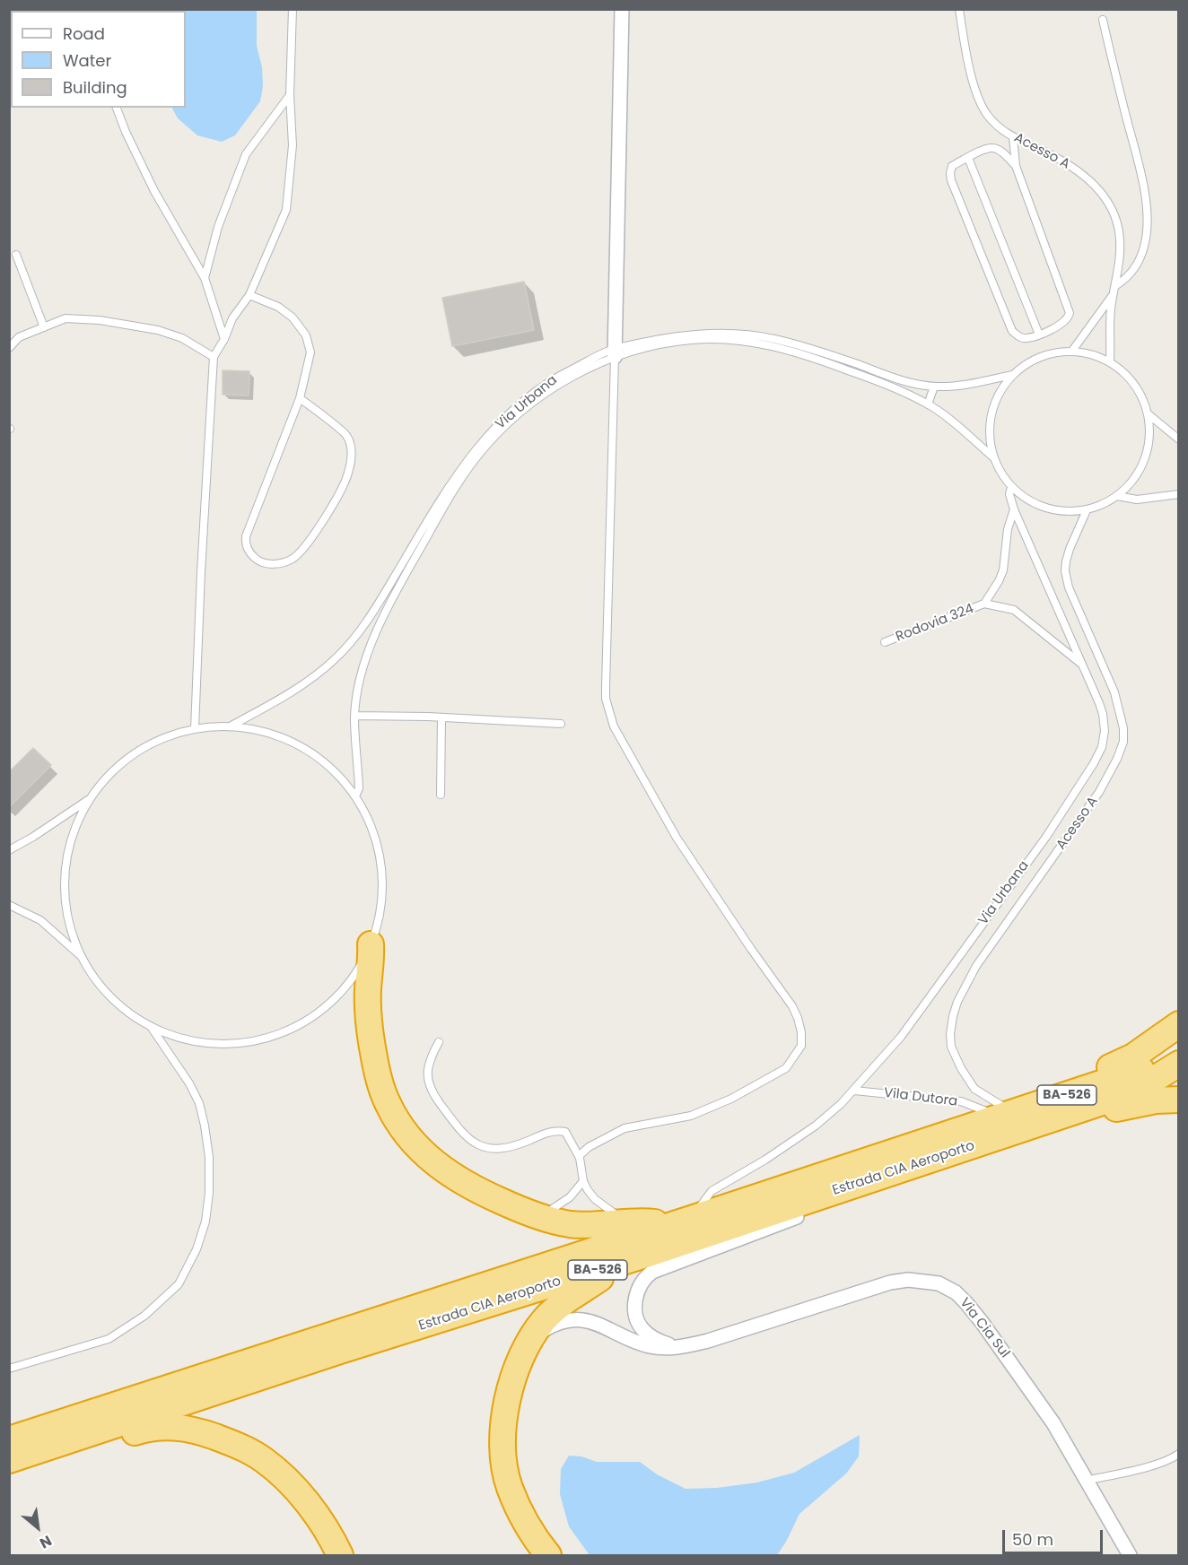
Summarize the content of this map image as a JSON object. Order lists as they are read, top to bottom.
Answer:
{
  "streets": {
    "highway": ["BA-526", "Estrada CIA Aeroporto"],
    "street": ["Via Cia Sul"],
    "lane": [
      "Acesso A",
      "Via Urbana",
      "Rodovia 324",
      "Vila Dutora"
    ]
  },
  "crossings": [
    ["Acesso A", "Via Urbana"],
    ["Acesso A", "Vila Dutora"],
    ["Via Urbana", "Vila Dutora"],
    ["Via Urbana", "Estrada CIA Aeroporto"]
  ],
  "legend": ["Road", "Water", "Building"],
  "scale_bar": "50 m",
  "north": "bottom right"
}
